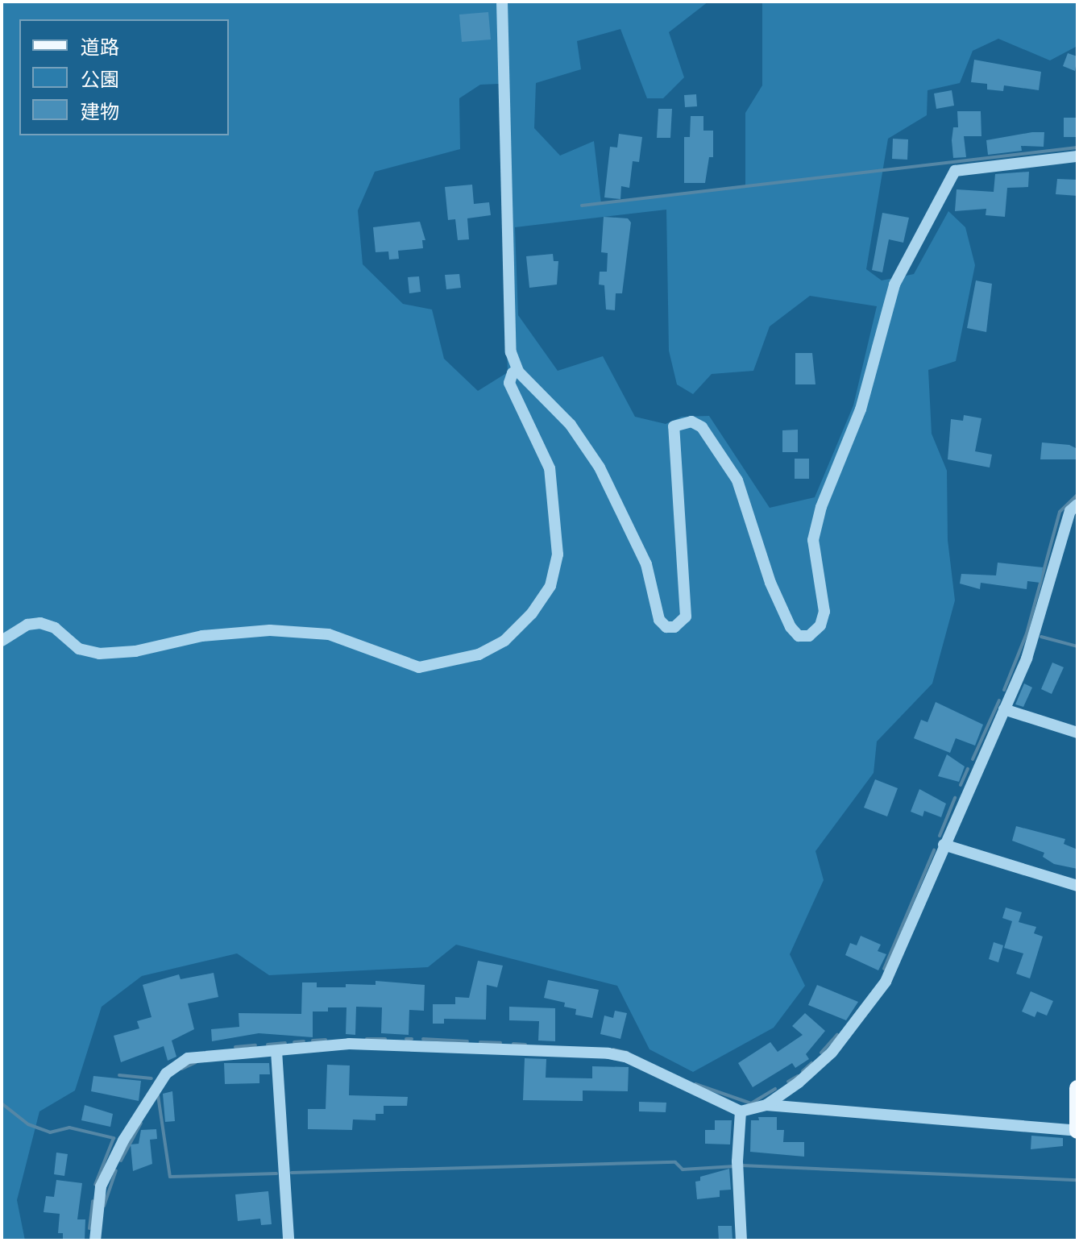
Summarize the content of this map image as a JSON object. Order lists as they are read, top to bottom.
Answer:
{
  "legend": ["道路", "公園", "建物"]
}
